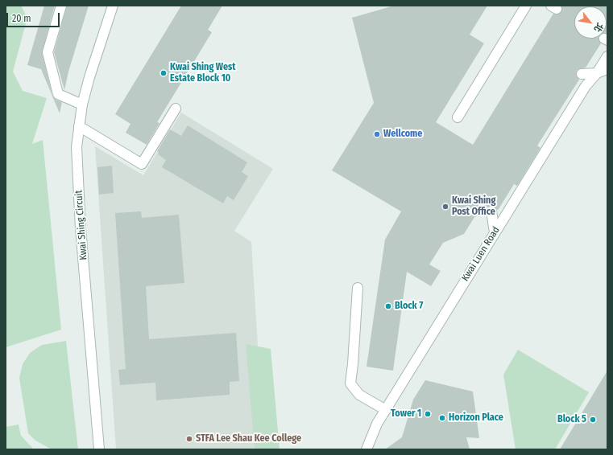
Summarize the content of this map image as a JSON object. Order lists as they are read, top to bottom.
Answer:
{
  "streets": {
    "street": ["Kwai Shing Circuit", "Kwai Luen Road"]
  },
  "places": [
    "Kwai Shing West Estate Block 10",
    "Wellcome",
    "Kwai Shing Post Office",
    "Block 7",
    "Tower 1",
    "Horizon Place",
    "Block 5",
    "STFA Lee Shau Kee College"
  ],
  "scale_bar": "20 m",
  "north": "bottom right"
}
